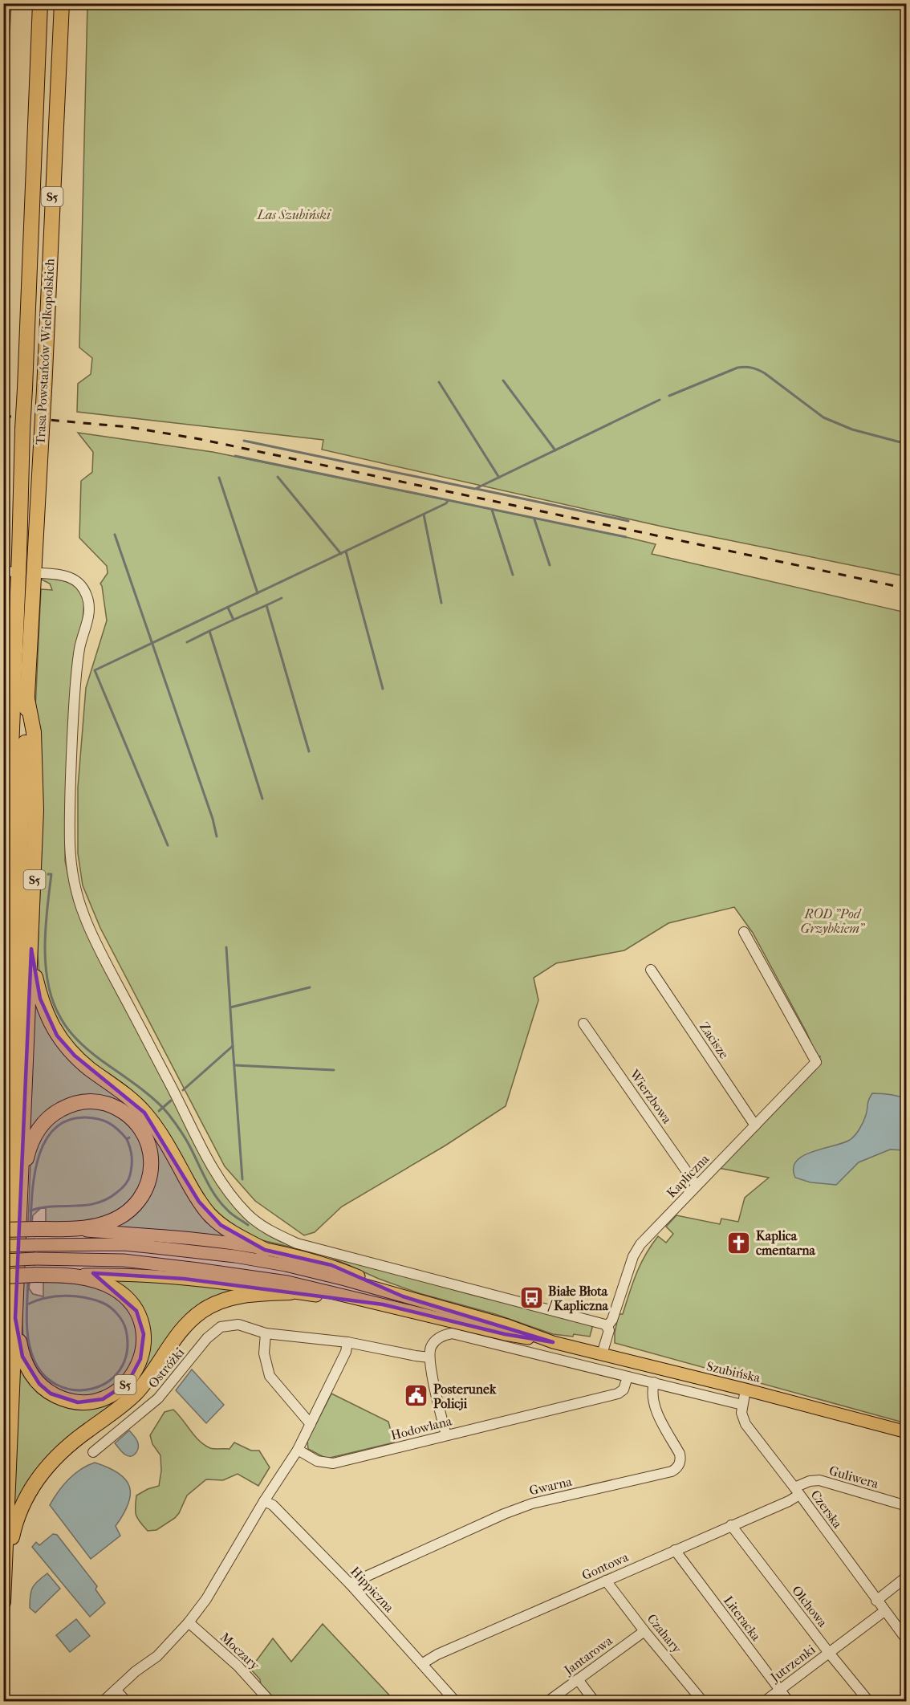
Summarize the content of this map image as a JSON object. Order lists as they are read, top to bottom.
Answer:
{
  "streets": {
    "highway": ["S5", "Trasa Powstańców Wielkopolskich"],
    "main road": ["Szubińska"],
    "street": [
      "Zacisze",
      "Wierzbowa",
      "Kapliczna",
      "Ostróżki",
      "Hodowlana",
      "Guliwera",
      "Gwarna",
      "Czerska",
      "Gontowa",
      "Hippiczna",
      "Olchowa",
      "Literacka",
      "Czahary",
      "Moczary",
      "Jantarowa",
      "Jutrzenki"
    ]
  },
  "crossings": [
    ["S5", "Trasa Powstańców Wielkopolskich"],
    ["Zacisze", "Kapliczna"],
    ["Wierzbowa", "Kapliczna"],
    ["Kapliczna", "Szubińska"],
    ["Szubińska", "Czerska"],
    ["Guliwera", "Czerska"],
    ["Guliwera", "Gontowa"],
    ["Gwarna", "Hippiczna"],
    ["Czerska", "Gontowa"],
    ["Czerska", "Jutrzenki"],
    ["Gontowa", "Hippiczna"],
    ["Gontowa", "Olchowa"],
    ["Gontowa", "Literacka"],
    ["Gontowa", "Czahary"],
    ["Olchowa", "Jutrzenki"],
    ["Literacka", "Jutrzenki"],
    ["Czahary", "Jantarowa"]
  ],
  "parks": ["Las Szubiński", "ROD \"Pod Grzybkiem\""],
  "places": {
    "church": ["Kaplica cmentarna"],
    "bus stop": ["Białe Błota / Kapliczna"],
    "public building": ["Posterunek Policji"]
  }
}
